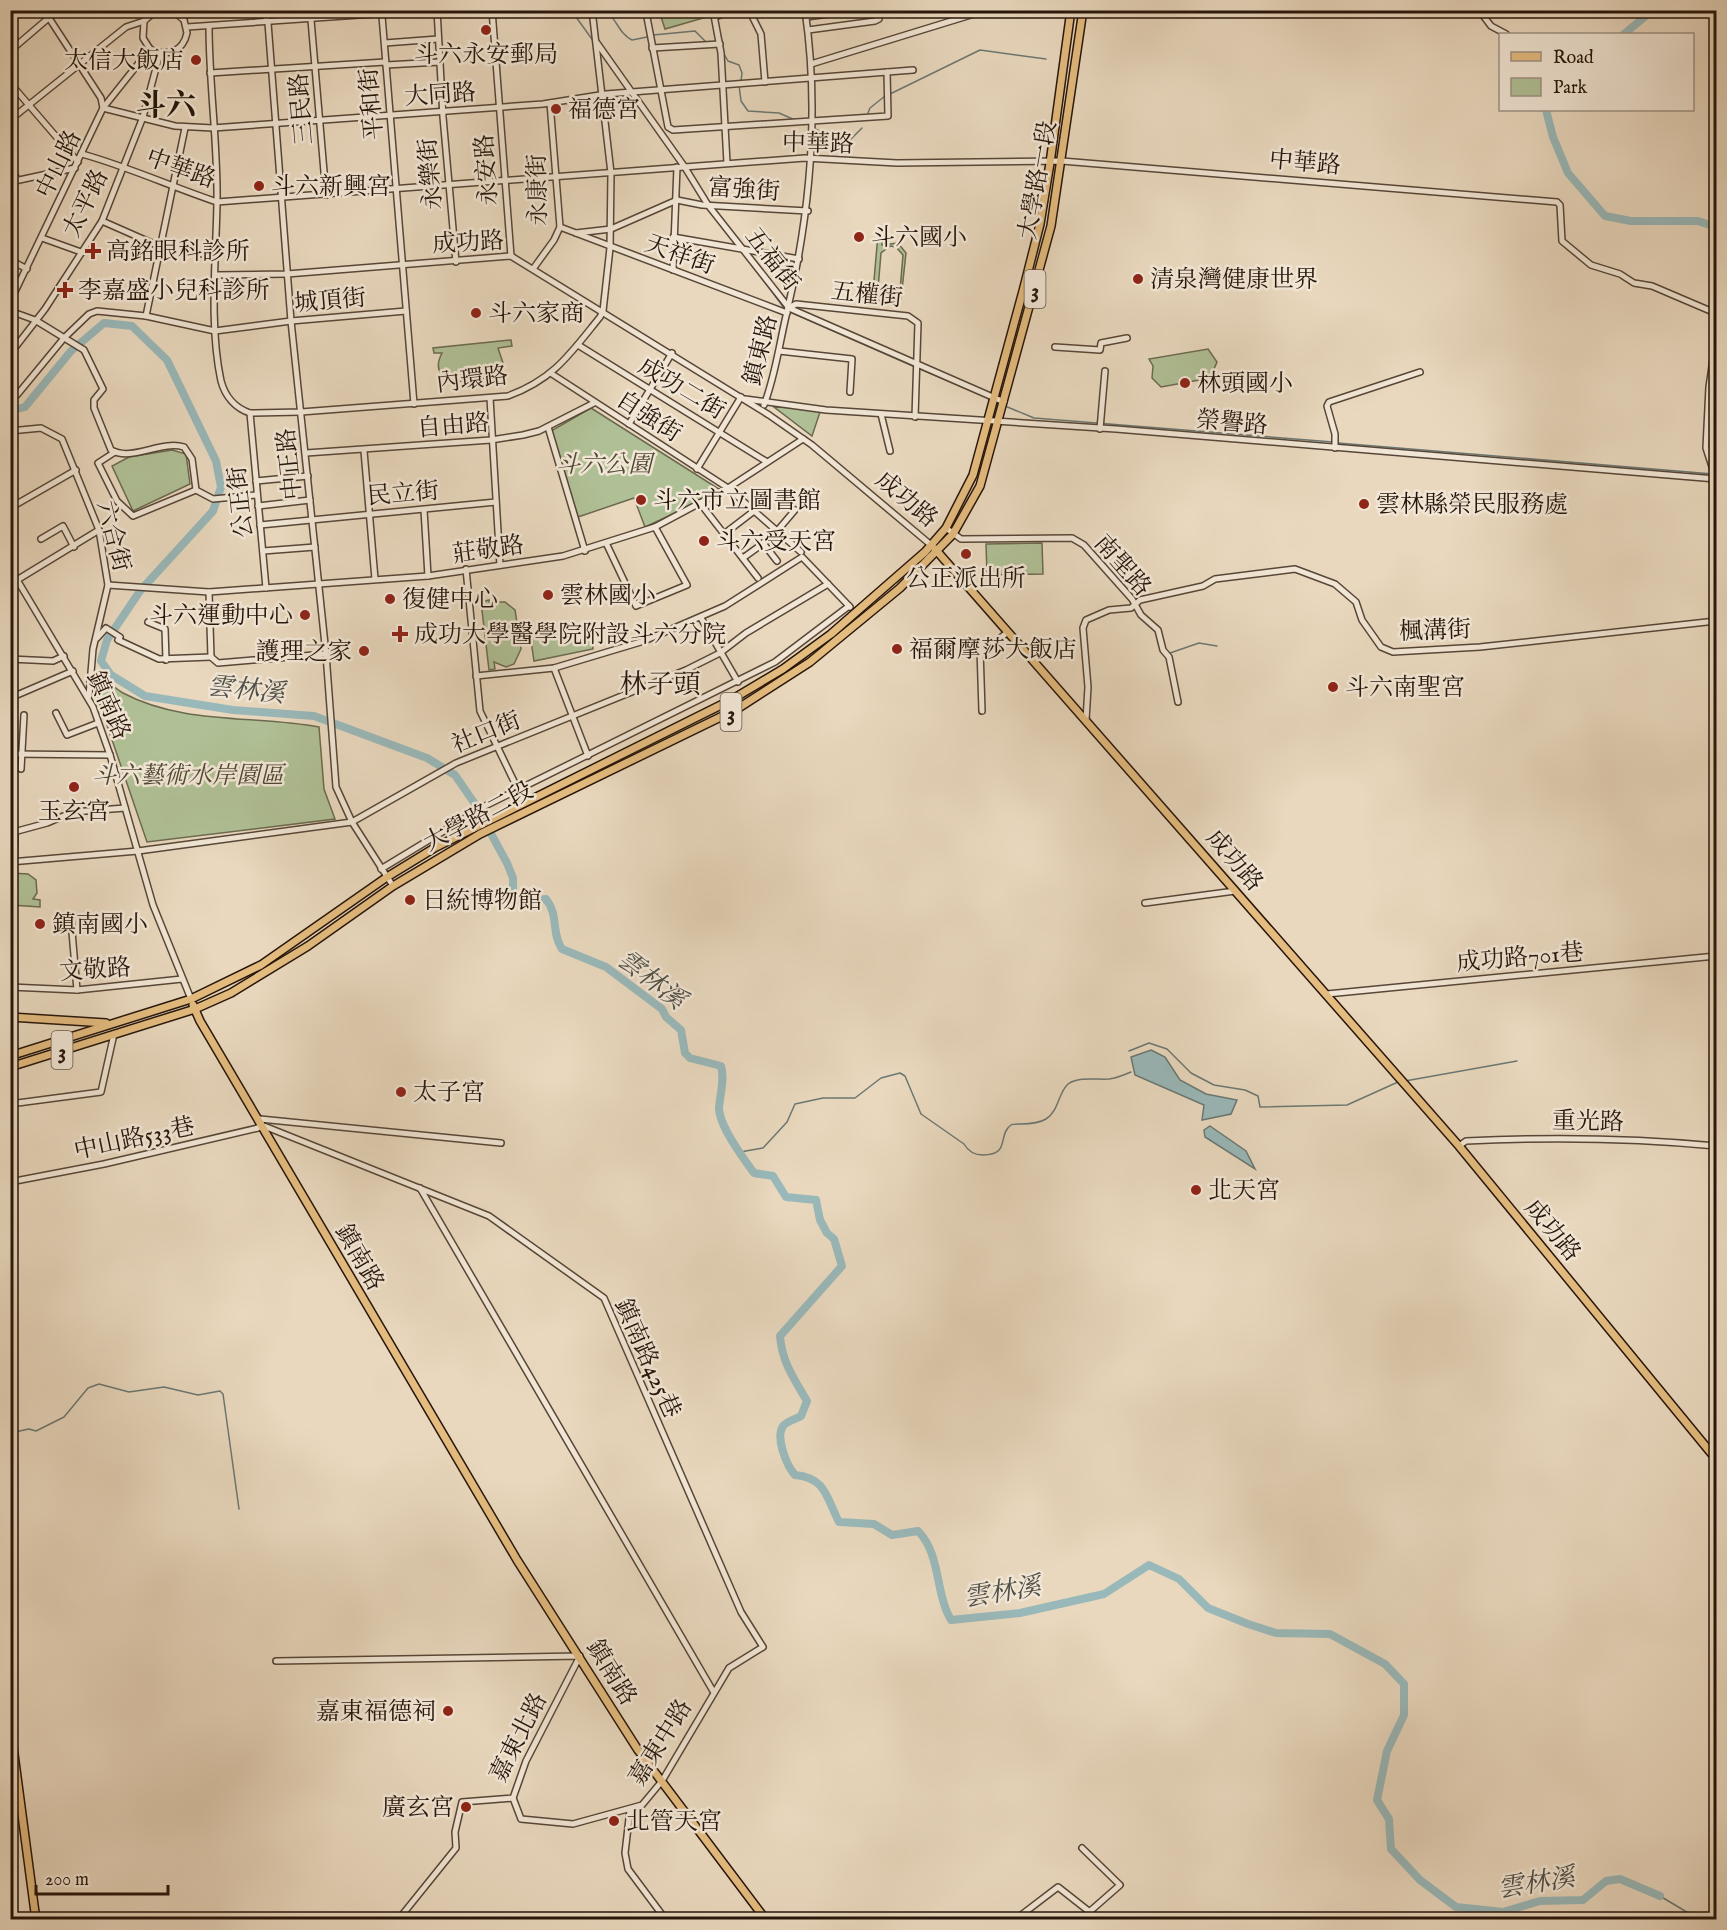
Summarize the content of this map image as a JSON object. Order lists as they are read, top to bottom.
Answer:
{
  "streets": {
    "main road": [
      "大學路一段",
      "成功路",
      "3",
      "鎮南路",
      "大學路二段"
    ],
    "street": [
      "大同路",
      "平和街",
      "三民路",
      "中華路",
      "中山路",
      "永安路",
      "永樂街",
      "富強街",
      "永康街",
      "太平路",
      "天祥街",
      "五福街",
      "五權街",
      "城頂街",
      "鎮東路",
      "內環路",
      "成功二街",
      "自強街",
      "榮譽路",
      "自由路",
      "中正路",
      "民立街",
      "公正街",
      "六合街",
      "莊敬路",
      "南聖路",
      "楓溝街",
      "社口街",
      "成功路701巷",
      "文敬路",
      "重光路",
      "中山路533巷",
      "鎮南路425巷",
      "嘉東北路",
      "嘉東中路"
    ]
  },
  "crossings": [
    ["大同路", "平和街"],
    ["大同路", "三民路"],
    ["大同路", "中山路"],
    ["大同路", "永安路"],
    ["大同路", "永樂街"],
    ["大同路", "永康街"],
    ["大同路", "太平路"],
    ["大同路", "五福街"],
    ["大同路", "鎮東路"],
    ["大同路", "內環路"],
    ["大同路", "中正路"],
    ["平和街", "中華路"],
    ["平和街", "成功路"],
    ["平和街", "城頂街"],
    ["平和街", "內環路"],
    ["三民路", "中華路"],
    ["中華路", "中山路"],
    ["中華路", "永安路"],
    ["中華路", "永樂街"],
    ["中華路", "大學路一段"],
    ["中華路", "永康街"],
    ["中華路", "太平路"],
    ["中華路", "五福街"],
    ["中華路", "鎮東路"],
    ["中華路", "內環路"],
    ["中華路", "榮譽路"],
    ["中華路", "中正路"],
    ["永安路", "成功路"],
    ["永樂街", "成功路"],
    ["大學路一段", "成功路"],
    ["大學路一段", "五福街"],
    ["大學路一段", "榮譽路"],
    ["大學路一段", "南聖路"],
    ["大學路一段", "大學路二段"],
    ["富強街", "五福街"],
    ["富強街", "鎮東路"],
    ["永康街", "成功路"],
    ["永康街", "天祥街"],
    ["成功路", "鎮東路"],
    ["成功路", "內環路"],
    ["成功路", "榮譽路"],
    ["成功路", "中正路"],
    ["成功路", "莊敬路"],
    ["成功路", "楓溝街"],
    ["成功路", "大學路二段"],
    ["成功路", "成功路701巷"],
    ["成功路", "重光路"],
    ["天祥街", "五福街"],
    ["天祥街", "五權街"],
    ["天祥街", "鎮東路"],
    ["天祥街", "內環路"],
    ["五福街", "五權街"],
    ["五福街", "鎮東路"],
    ["五福街", "內環路"],
    ["五權街", "鎮東路"],
    ["五權街", "榮譽路"],
    ["城頂街", "中正路"],
    ["鎮東路", "榮譽路"],
    ["內環路", "成功二街"],
    ["內環路", "自強街"],
    ["內環路", "中正路"],
    ["內環路", "公正街"],
    ["成功二街", "莊敬路"],
    ["自強街", "自由路"],
    ["自強街", "莊敬路"],
    ["自強街", "社口街"],
    ["自強街", "大學路二段"],
    ["自由路", "中正路"],
    ["中正路", "民立街"],
    ["中正路", "莊敬路"],
    ["中正路", "社口街"],
    ["中正路", "大學路二段"],
    ["民立街", "公正街"],
    ["公正街", "莊敬路"],
    ["六合街", "莊敬路"],
    ["六合街", "鎮南路"],
    ["南聖路", "楓溝街"],
    ["鎮南路", "社口街"],
    ["鎮南路", "大學路二段"],
    ["鎮南路", "文敬路"],
    ["鎮南路", "中山路533巷"],
    ["鎮南路", "鎮南路425巷"],
    ["鎮南路", "嘉東北路"],
    ["鎮南路", "嘉東中路"],
    ["中山路533巷", "鎮南路425巷"],
    ["鎮南路425巷", "嘉東中路"],
    ["嘉東北路", "嘉東中路"]
  ],
  "districts": ["斗六", "林子頭"],
  "water": ["雲林溪"],
  "parks": ["斗六公園", "斗六藝術水岸園區"],
  "places": {
    "other": [
      "斗六永安郵局",
      "太信大飯店",
      "福德宮",
      "斗六新興宮",
      "斗六國小",
      "清泉灣健康世界",
      "斗六家商",
      "林頭國小",
      "斗六市立圖書館",
      "雲林縣榮民服務處",
      "斗六受天宮",
      "公正派出所",
      "雲林國小",
      "復健中心",
      "斗六運動中心",
      "福爾摩莎大飯店",
      "護理之家",
      "斗六南聖宮",
      "玉玄宮",
      "日統博物館",
      "鎮南國小",
      "太子宮",
      "北天宮",
      "嘉東福德祠",
      "廣玄宮",
      "北管天宮"
    ],
    "health": ["高銘眼科診所", "李嘉盛小兒科診所", "成功大學醫學院附設斗六分院"]
  },
  "legend": ["Road", "Park"],
  "scale_bar": "200 m"
}
